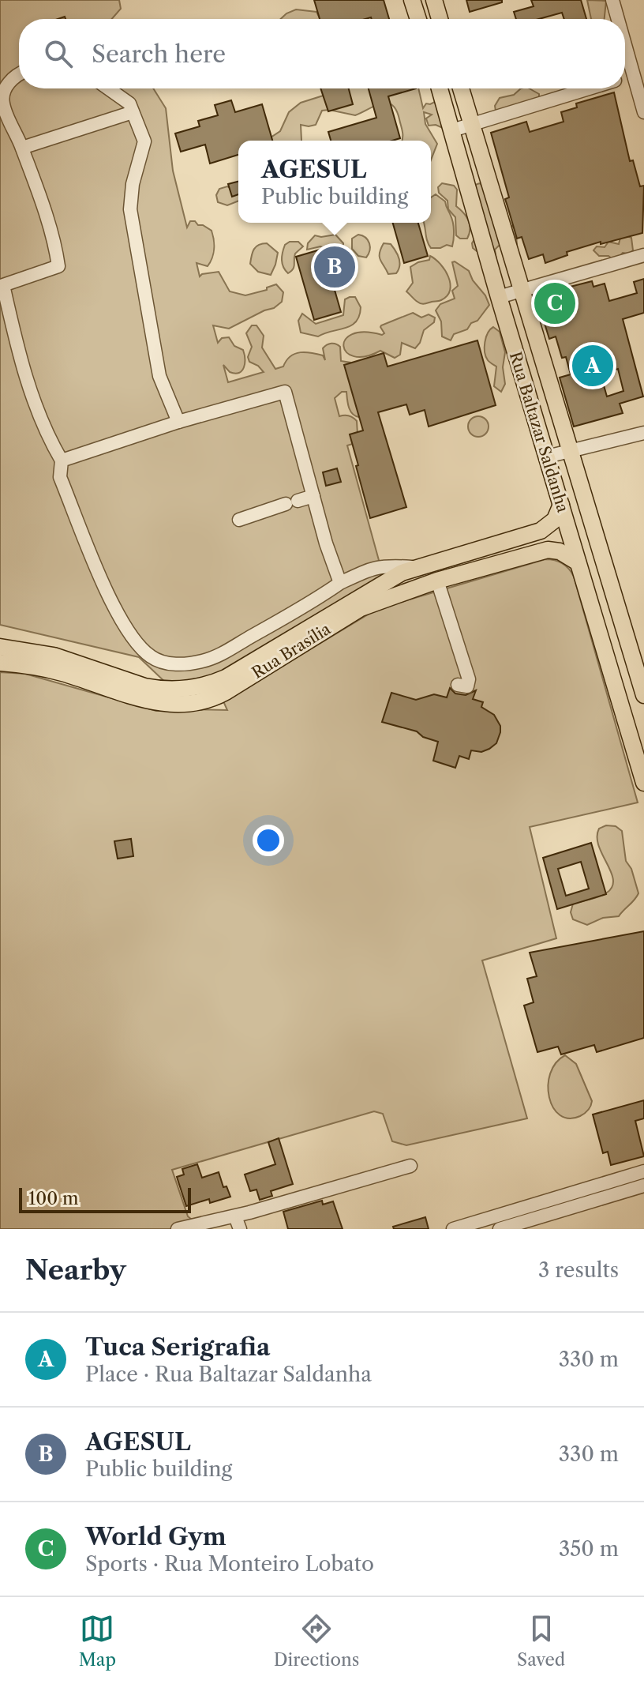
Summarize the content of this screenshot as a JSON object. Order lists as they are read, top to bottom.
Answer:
{
  "streets": {
    "main road": ["Rua Baltazar Saldanha", "Rua Brasília"]
  },
  "crossings": [
    ["Rua Baltazar Saldanha", "Rua Brasília"]
  ],
  "scale_bar": "100 m",
  "page": {
    "search": "Search here",
    "popup": ["AGESUL", "Public building"],
    "pins": ["B", "C", "A"],
    "scale": "100 m",
    "heading": ["Nearby", "3 results"],
    "list": [
      {
        "mark": "A",
        "name": "Tuca Serigrafia",
        "note": "Place · Rua Baltazar Saldanha",
        "value": "330 m"
      },
      {
        "mark": "B",
        "name": "AGESUL",
        "note": "Public building",
        "value": "330 m"
      },
      {
        "mark": "C",
        "name": "World Gym",
        "note": "Sports · Rua Monteiro Lobato",
        "value": "350 m"
      }
    ],
    "nav": ["Map", "Directions", "Saved"]
  }
}
